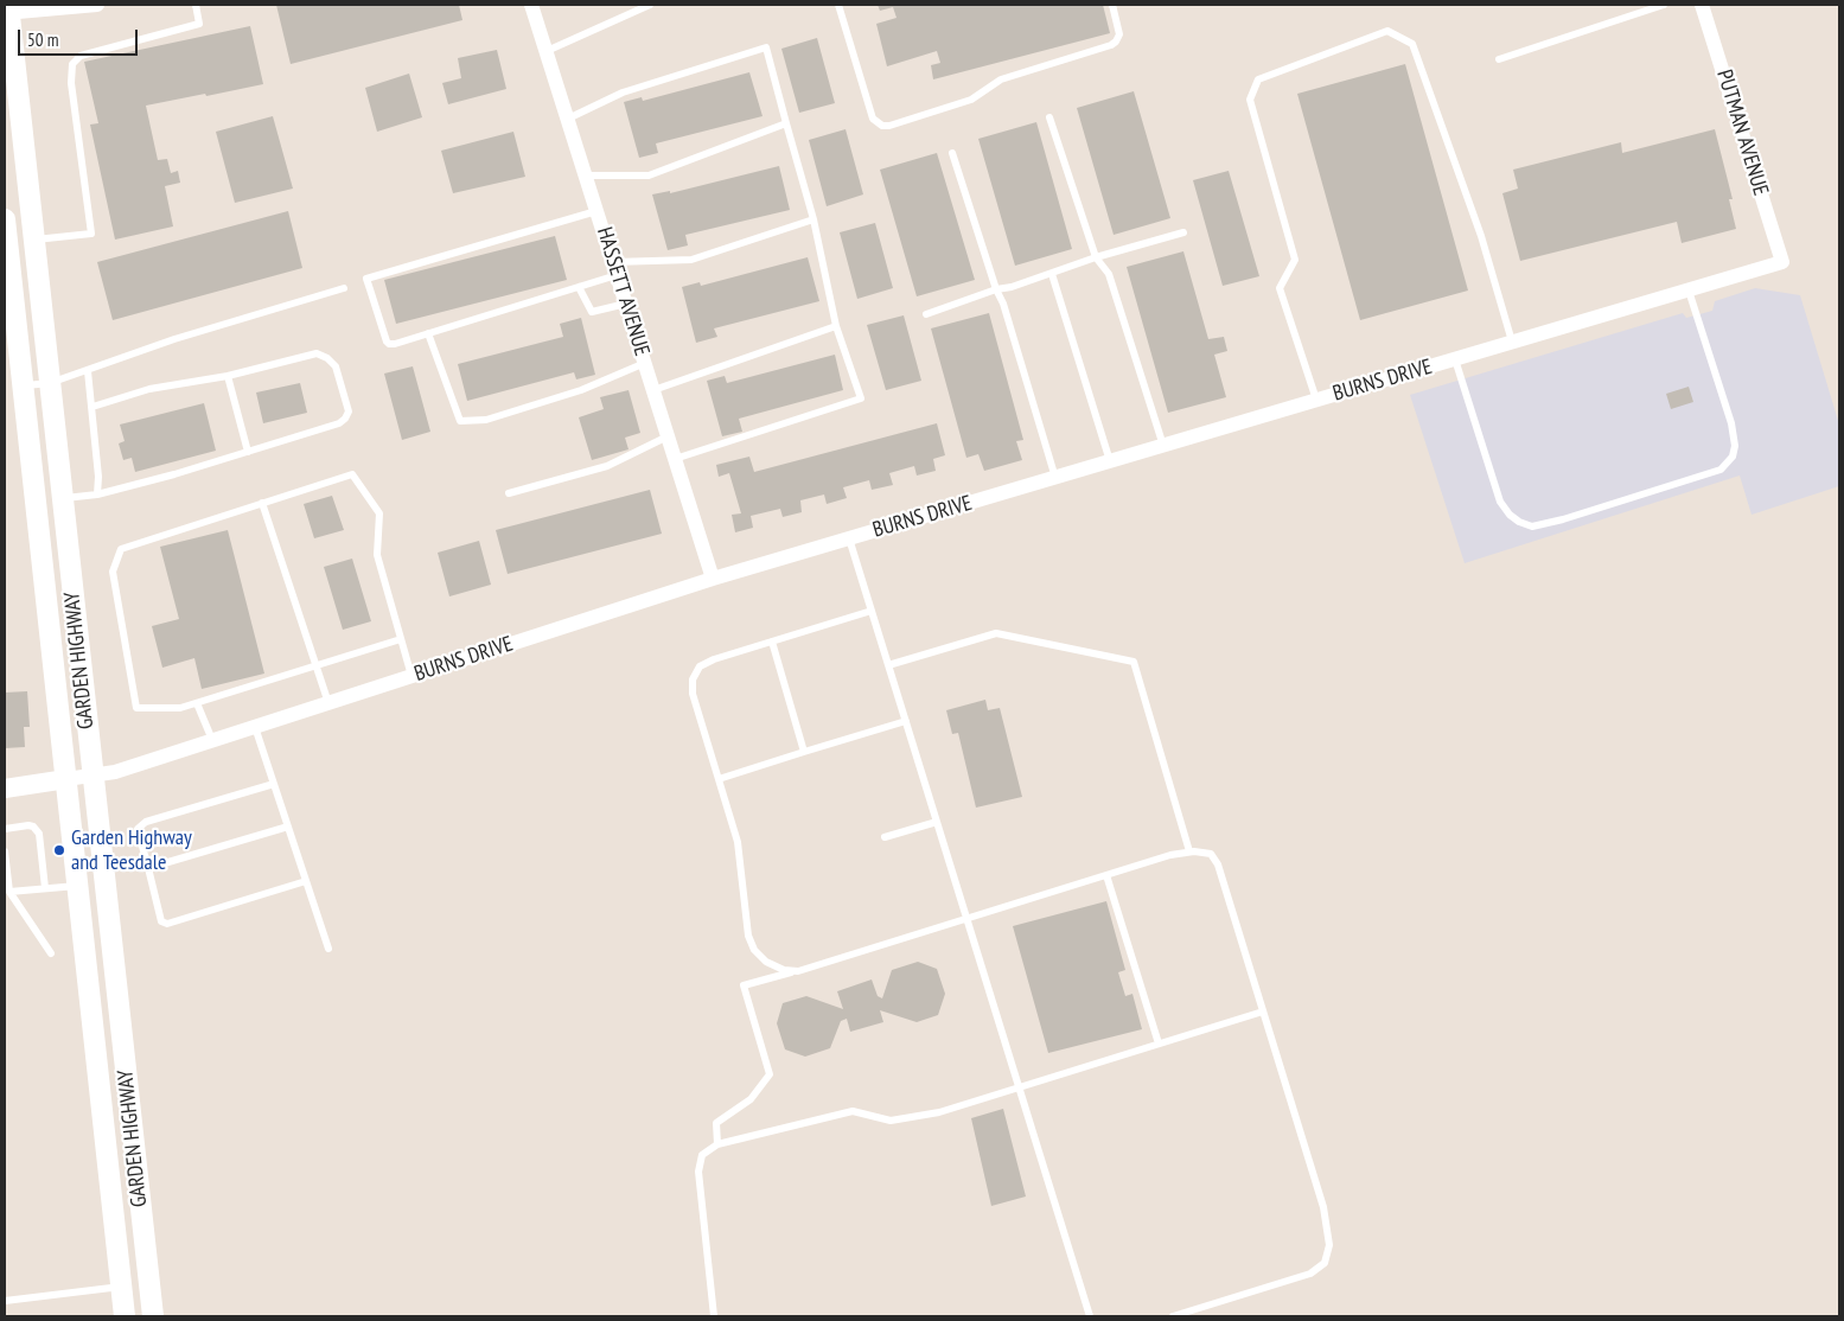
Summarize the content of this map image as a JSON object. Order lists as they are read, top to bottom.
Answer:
{
  "streets": {
    "main road": ["GARDEN HIGHWAY"],
    "street": ["PUTMAN AVENUE", "HASSETT AVENUE", "BURNS DRIVE"]
  },
  "crossings": [
    ["PUTMAN AVENUE", "BURNS DRIVE"],
    ["HASSETT AVENUE", "BURNS DRIVE"],
    ["BURNS DRIVE", "GARDEN HIGHWAY"]
  ],
  "places": ["Garden Highway and Teesdale"],
  "scale_bar": "50 m"
}
